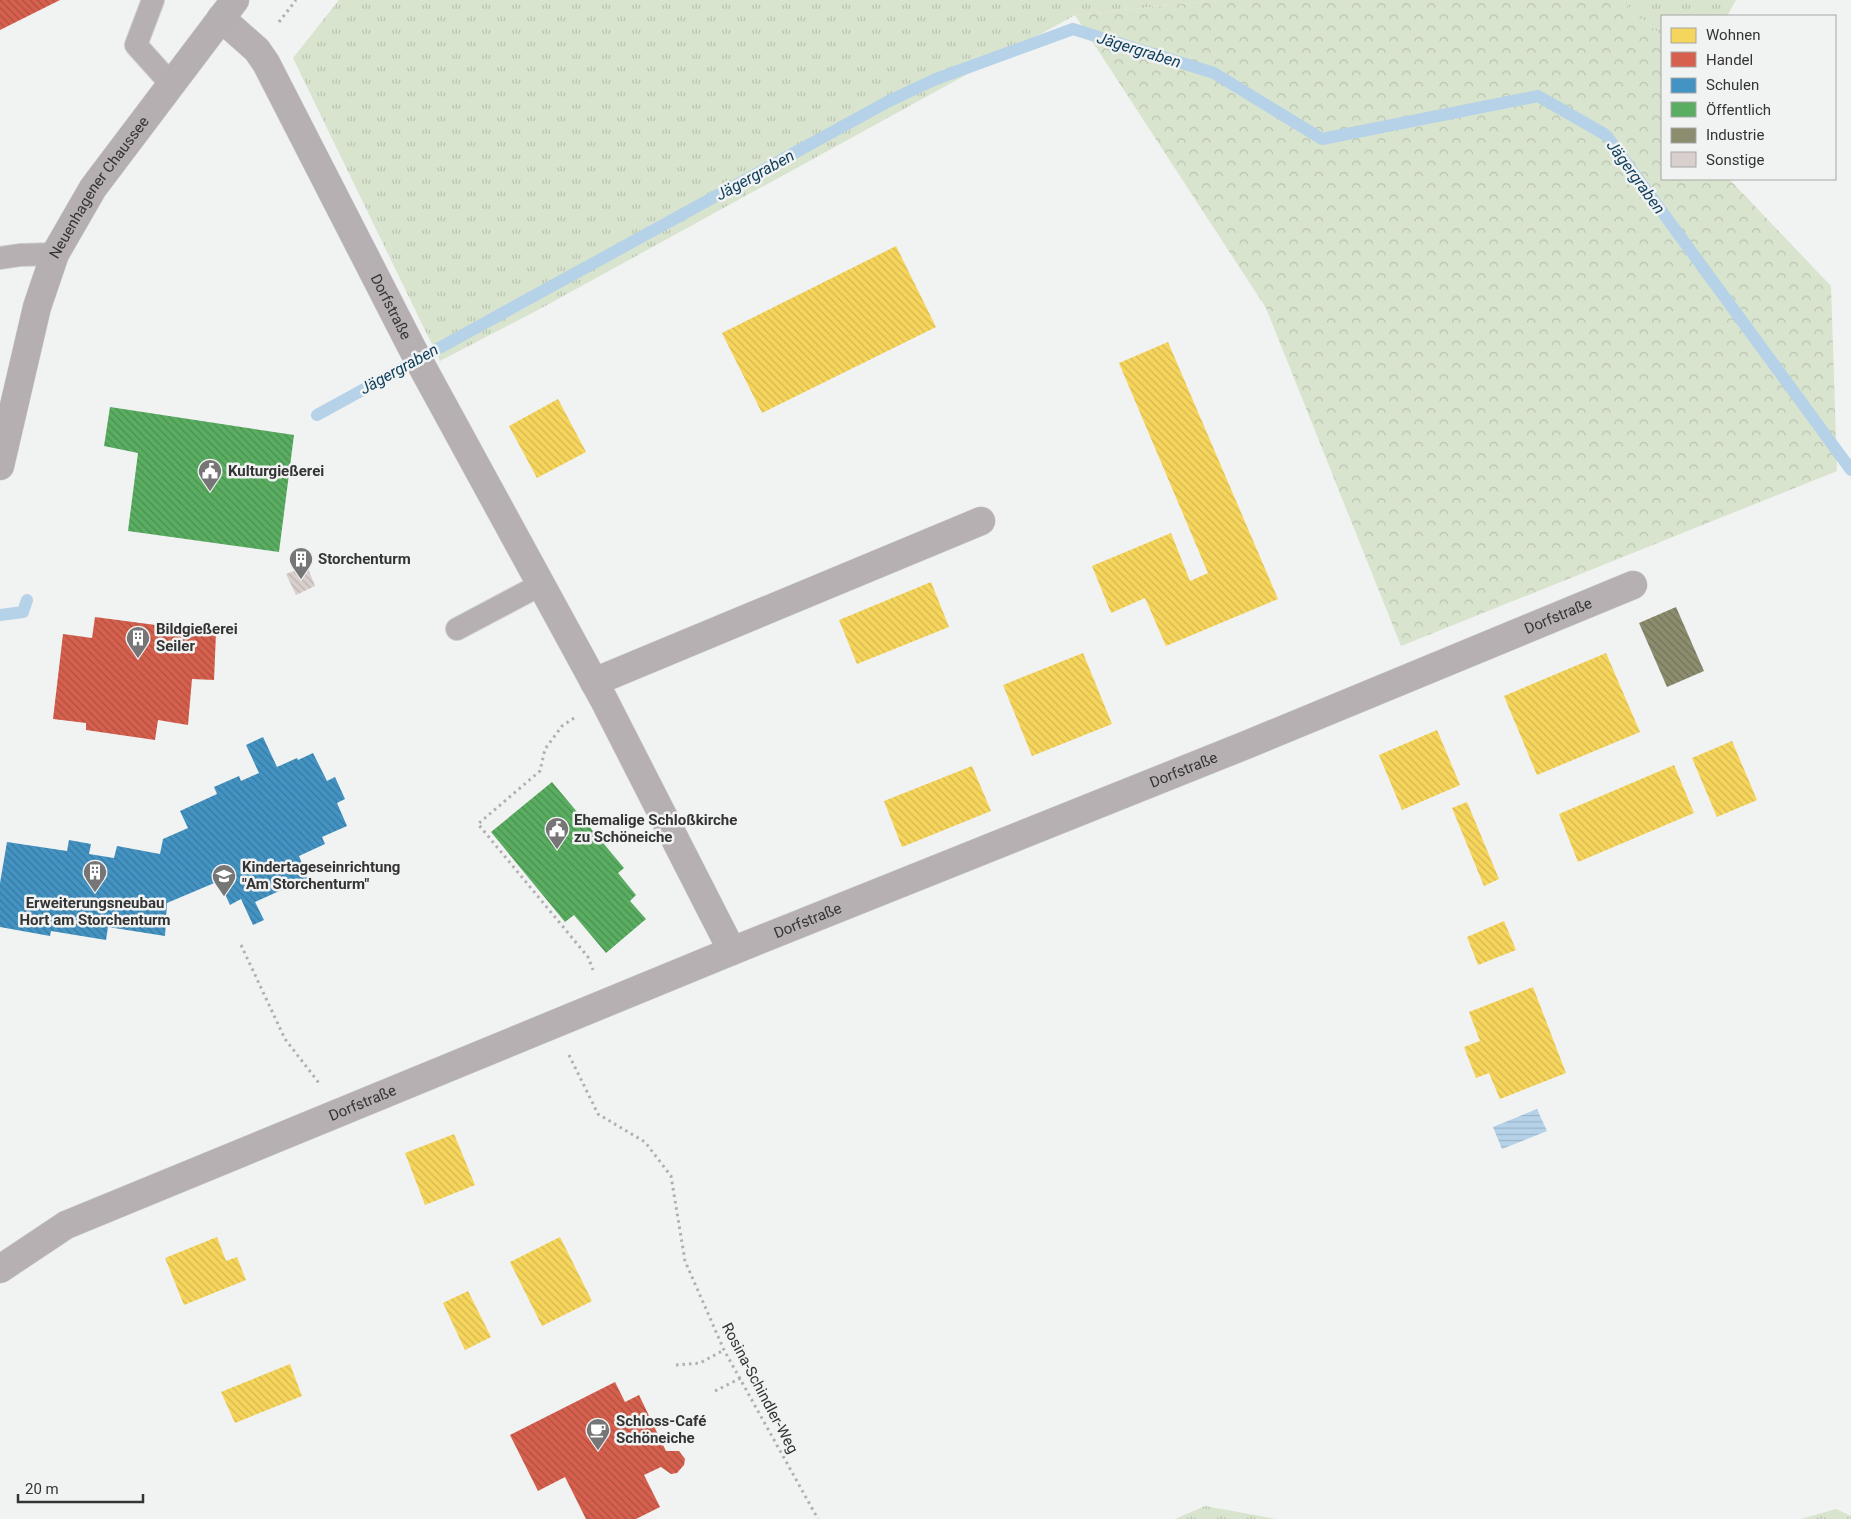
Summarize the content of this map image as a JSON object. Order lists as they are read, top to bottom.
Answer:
{
  "streets": {
    "main road": ["Neuenhagener Chaussee"],
    "street": ["Dorfstraße"],
    "path": ["Rosina-Schindler-Weg"]
  },
  "crossings": [
    ["Neuenhagener Chaussee", "Dorfstraße"]
  ],
  "water": ["Jägergraben"],
  "places": {
    "public building": ["Kulturgießerei", "Ehemalige Schloßkirche zu Schöneiche"],
    "building": ["Storchenturm", "Bildgießerei Seiler", "Erweiterungsneubau Hort am Storchenturm"],
    "school or university": ["Kindertageseinrichtung \"Am Storchenturm\""],
    "cafe": ["Schloss-Café Schöneiche"]
  },
  "legend": [
    "Wohnen",
    "Handel",
    "Schulen",
    "Öffentlich",
    "Industrie",
    "Sonstige"
  ],
  "scale_bar": "20 m"
}
